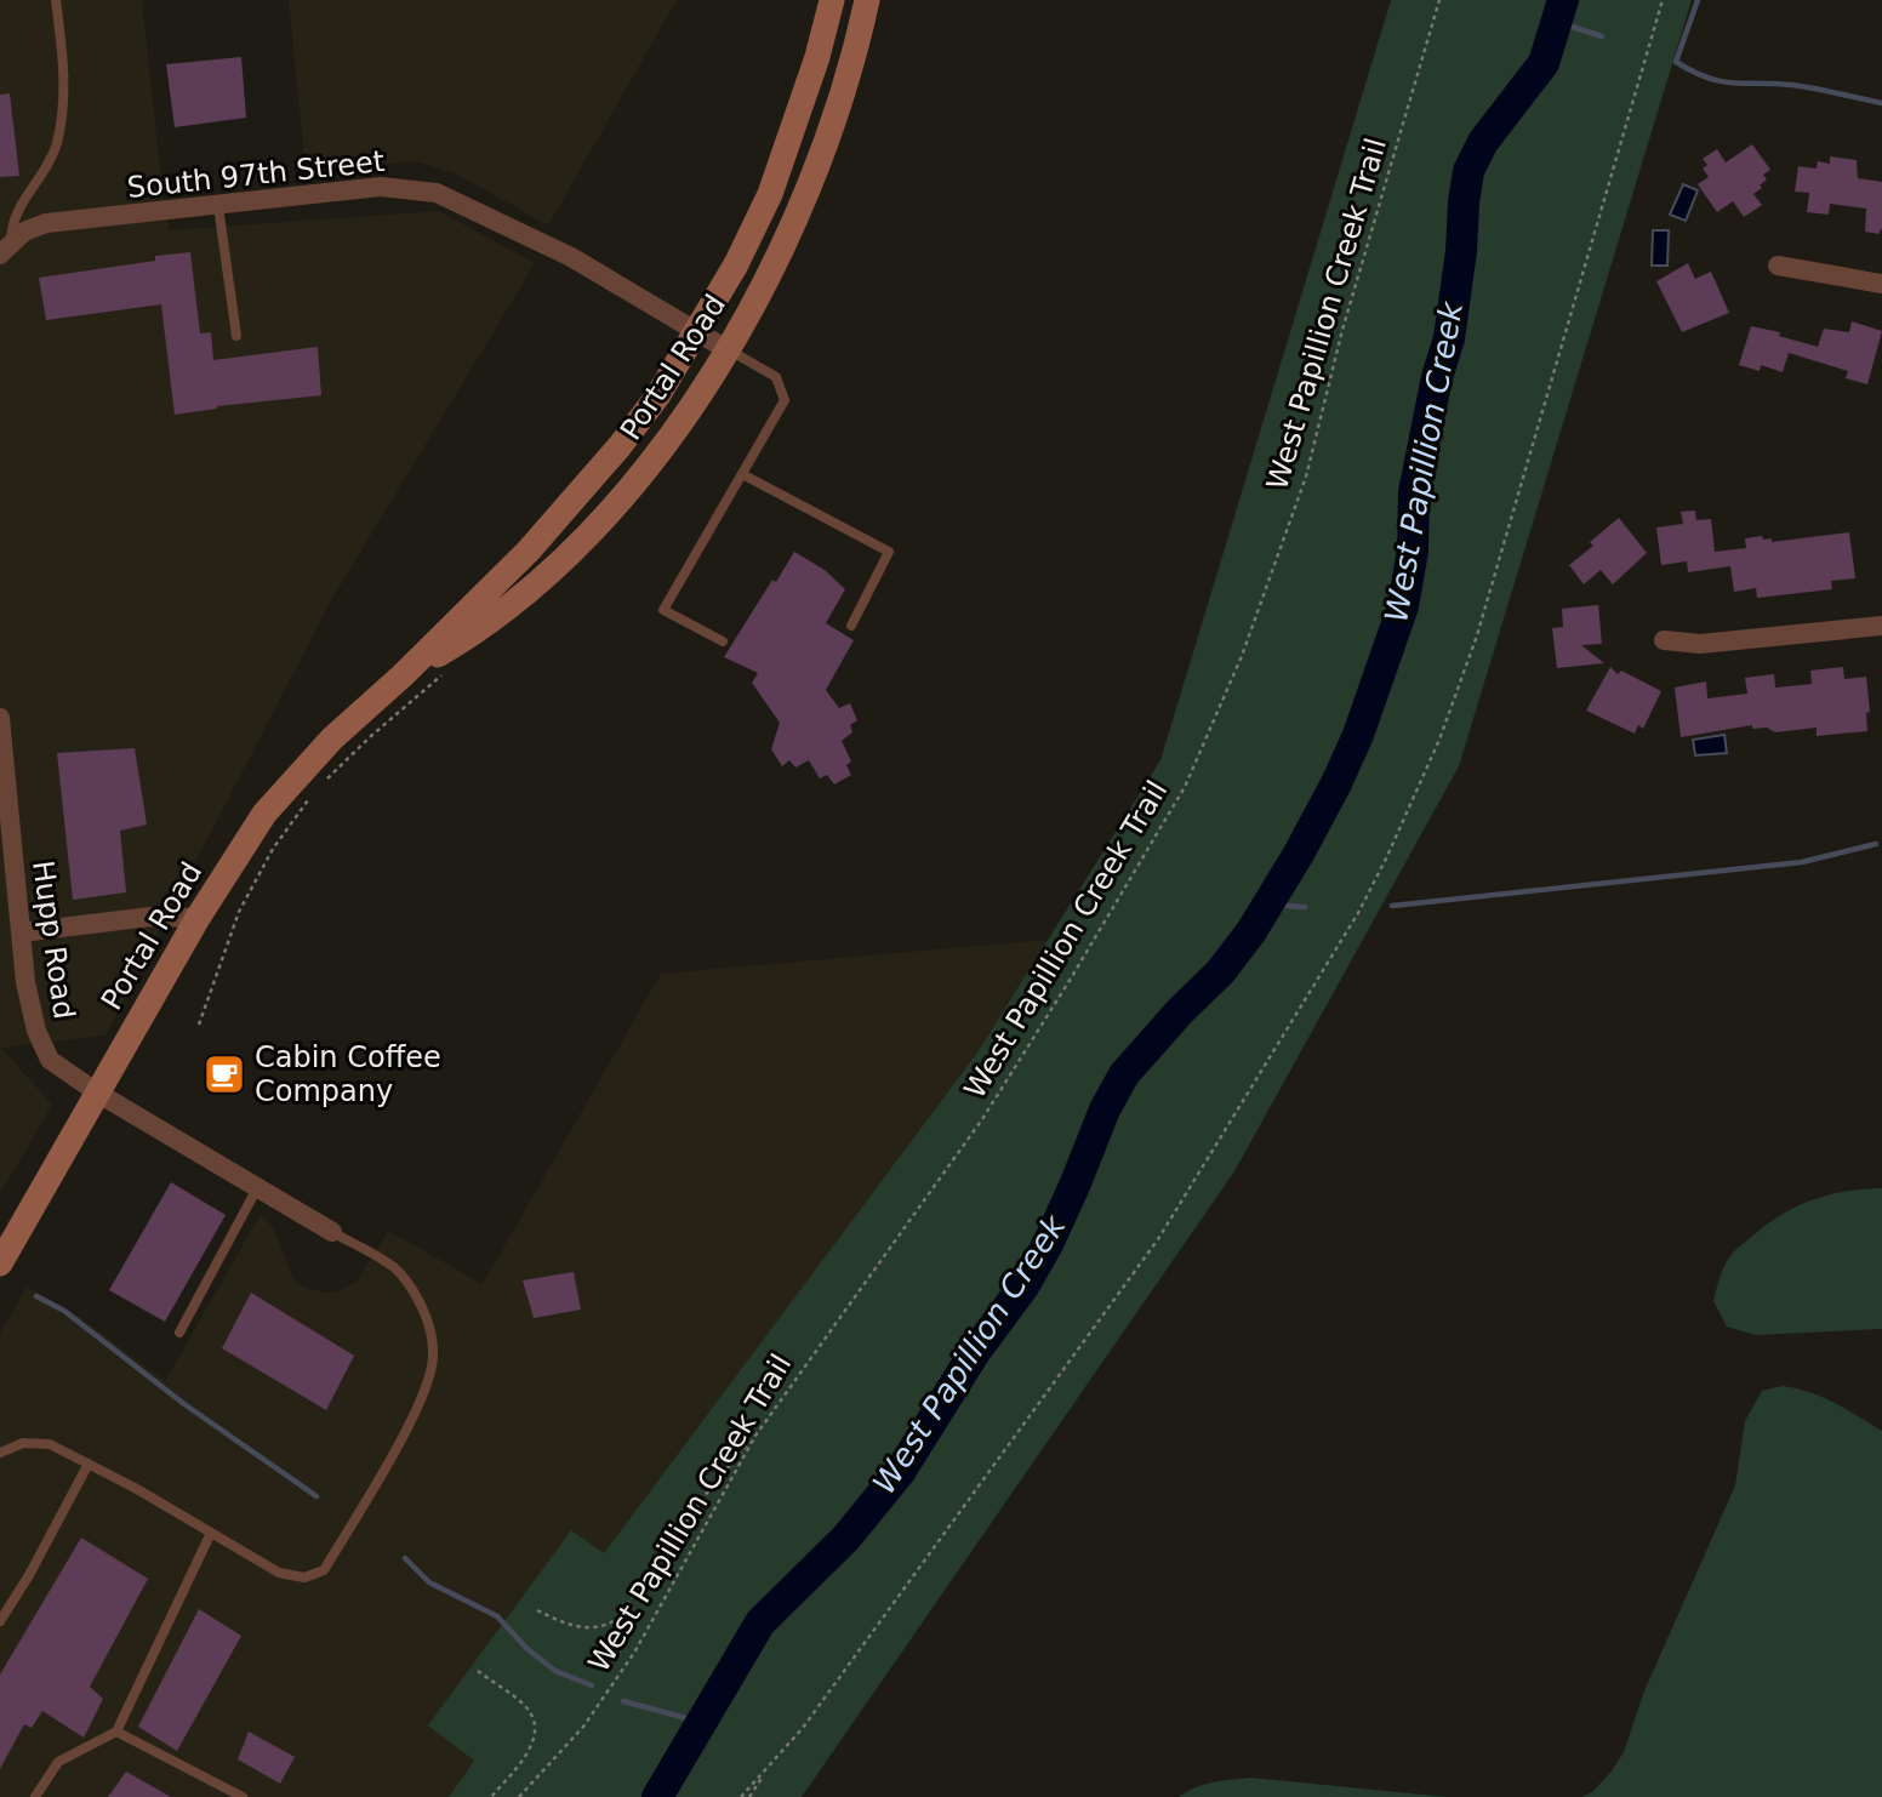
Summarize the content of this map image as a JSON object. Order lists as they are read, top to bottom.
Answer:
{
  "streets": {
    "main road": ["Portal Road"],
    "street": ["South 97th Street", "Hupp Road"],
    "path": ["West Papillion Creek Trail"]
  },
  "crossings": [
    ["South 97th Street", "Portal Road"],
    ["Portal Road", "Hupp Road"]
  ],
  "water": ["West Papillion Creek"],
  "places": {
    "cafe": ["Cabin Coffee Company"]
  }
}
